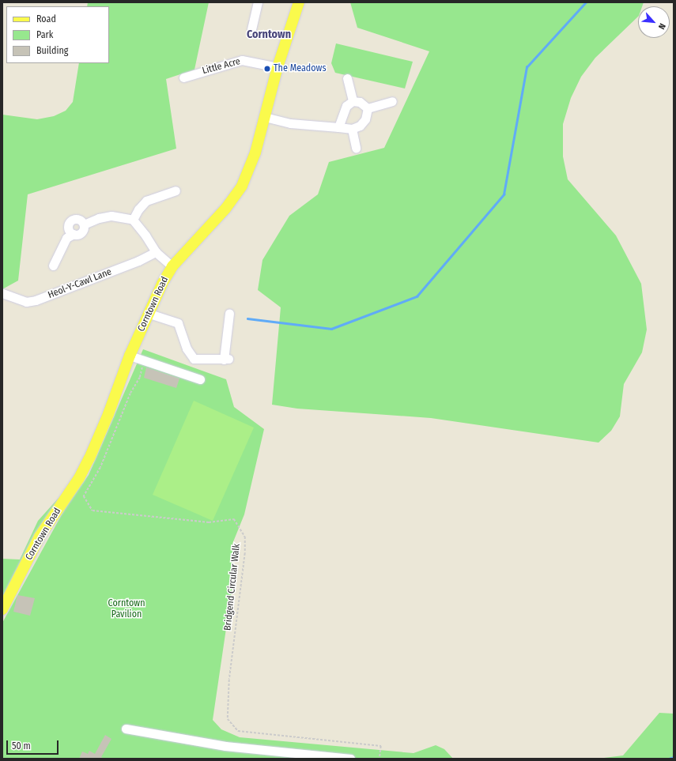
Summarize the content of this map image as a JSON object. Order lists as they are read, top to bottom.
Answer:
{
  "streets": {
    "main road": ["Corntown Road"],
    "street": ["Little Acre", "Heol-Y-Cawl Lane"],
    "path": ["Bridgend Circular Walk"]
  },
  "crossings": [
    ["Little Acre", "Corntown Road"]
  ],
  "districts": ["Corntown"],
  "parks": ["Corntown Pavilion"],
  "places": ["The Meadows"],
  "legend": ["Road", "Park", "Building"],
  "scale_bar": "50 m",
  "north": "bottom right"
}
